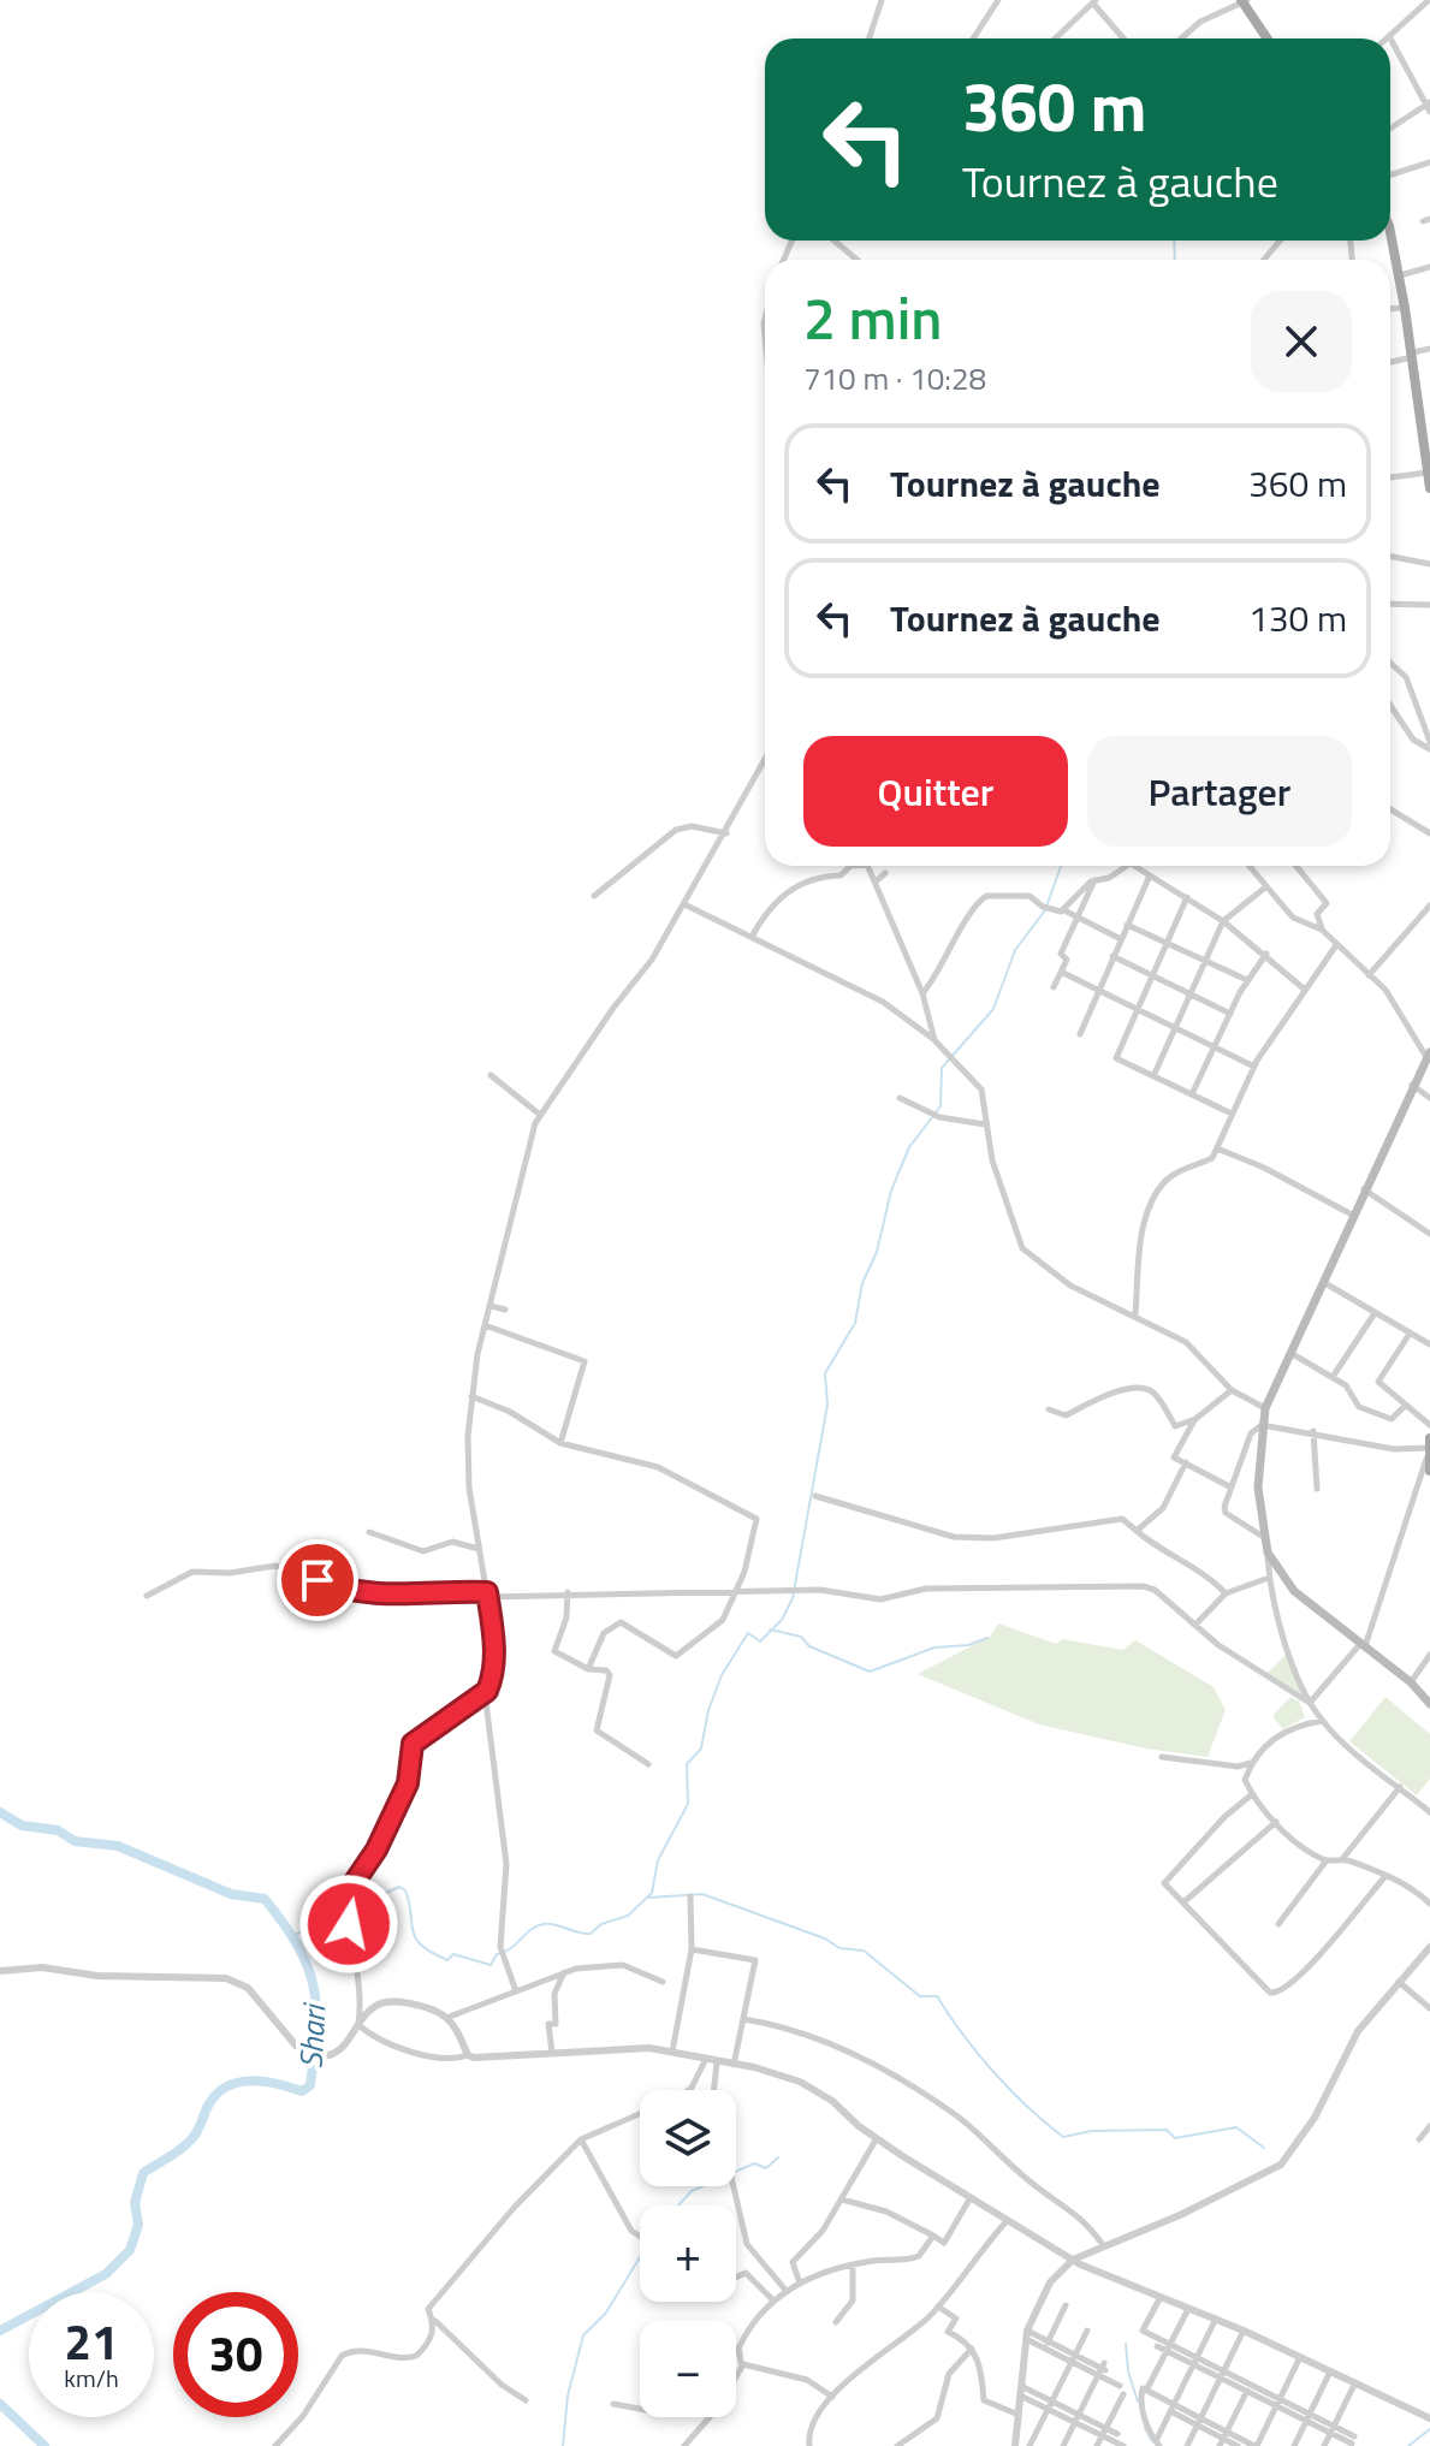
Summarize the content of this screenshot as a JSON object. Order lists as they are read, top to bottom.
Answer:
{
  "water": ["Shari"],
  "page": {
    "turn": ["360 m", "Tournez à gauche"],
    "heading": ["2 min", "710 m · 10:28"],
    "list": [
      {
        "name": "Tournez à gauche",
        "value": "360 m"
      },
      {
        "name": "Tournez à gauche",
        "value": "130 m"
      }
    ],
    "buttons": ["Quitter", "Partager"],
    "map_buttons": ["+", "−"],
    "speed": "21 km/h",
    "limit": "30"
  }
}
